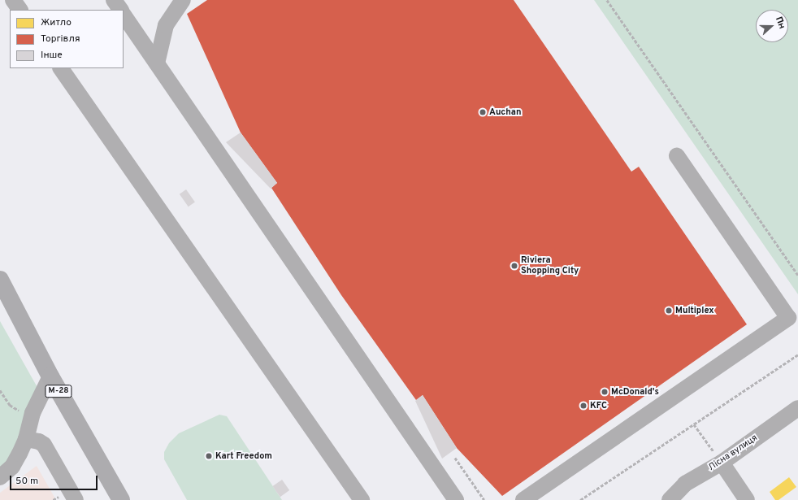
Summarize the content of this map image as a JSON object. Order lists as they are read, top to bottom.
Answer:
{
  "streets": {
    "highway": ["М-28"],
    "street": ["Лісна вулиця"]
  },
  "places": [
    "Auchan",
    "Riviera Shopping City",
    "Multiplex",
    "McDonald's",
    "KFC",
    "Kart Freedom"
  ],
  "legend": ["Житло", "Торгівля", "Інше"],
  "scale_bar": "50 m",
  "north": "right"
}
